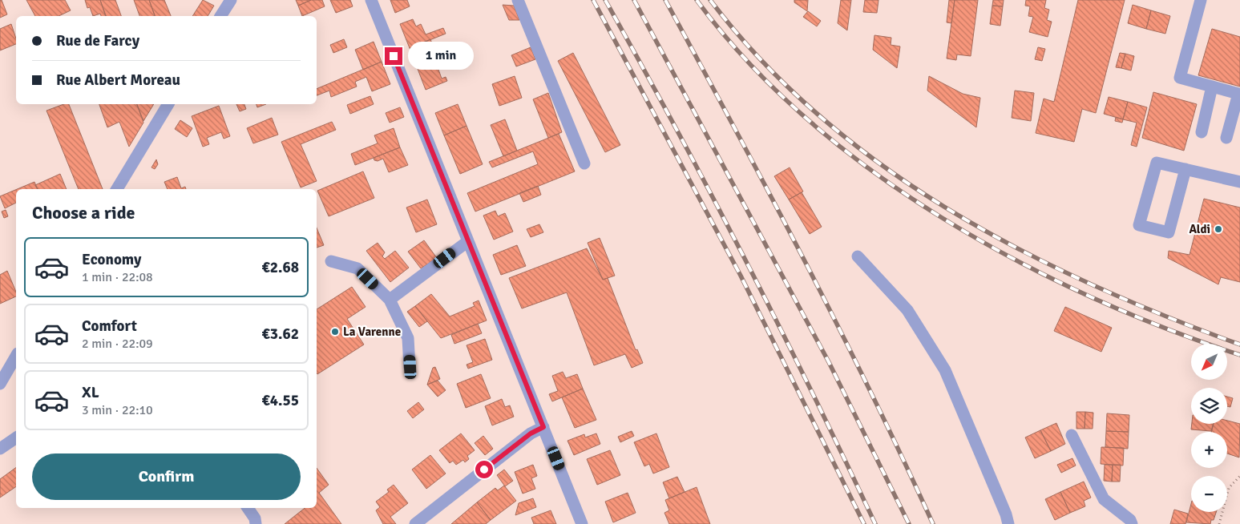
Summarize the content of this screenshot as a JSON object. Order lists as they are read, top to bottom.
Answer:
{
  "places": ["Aldi", "La Varenne"],
  "north": "bottom left",
  "page": {
    "banner": ["Rue de Farcy", "Rue Albert Moreau"],
    "bubble": "1 min",
    "heading": "Choose a ride",
    "list": [
      {
        "name": "Economy",
        "note": "1 min · 22:08",
        "value": "€2.68"
      },
      {
        "name": "Comfort",
        "note": "2 min · 22:09",
        "value": "€3.62"
      },
      {
        "name": "XL",
        "note": "3 min · 22:10",
        "value": "€4.55"
      }
    ],
    "map_buttons": ["+", "−"],
    "buttons": "Confirm"
  }
}
